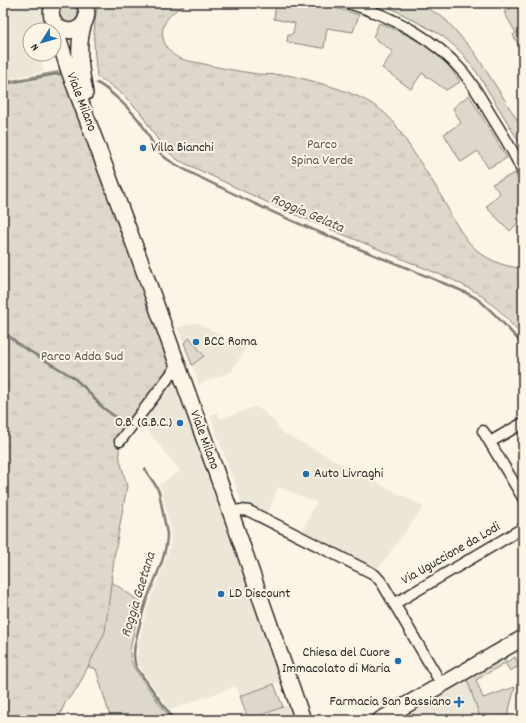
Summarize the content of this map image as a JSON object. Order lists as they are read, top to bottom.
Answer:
{
  "streets": {
    "street": ["Viale Milano", "Via Uguccione da Lodi"]
  },
  "water": ["Roggia Gelata", "Roggia Gaetana"],
  "parks": ["Parco Spina Verde", "Parco Adda Sud"],
  "places": {
    "other": [
      "Villa Bianchi",
      "BCC Roma",
      "O.B. (G.B.C.)",
      "Auto Livraghi",
      "LD Discount",
      "Chiesa del Cuore Immacolato di Maria"
    ],
    "health": ["Farmacia San Bassiano"]
  },
  "north": "bottom left"
}
